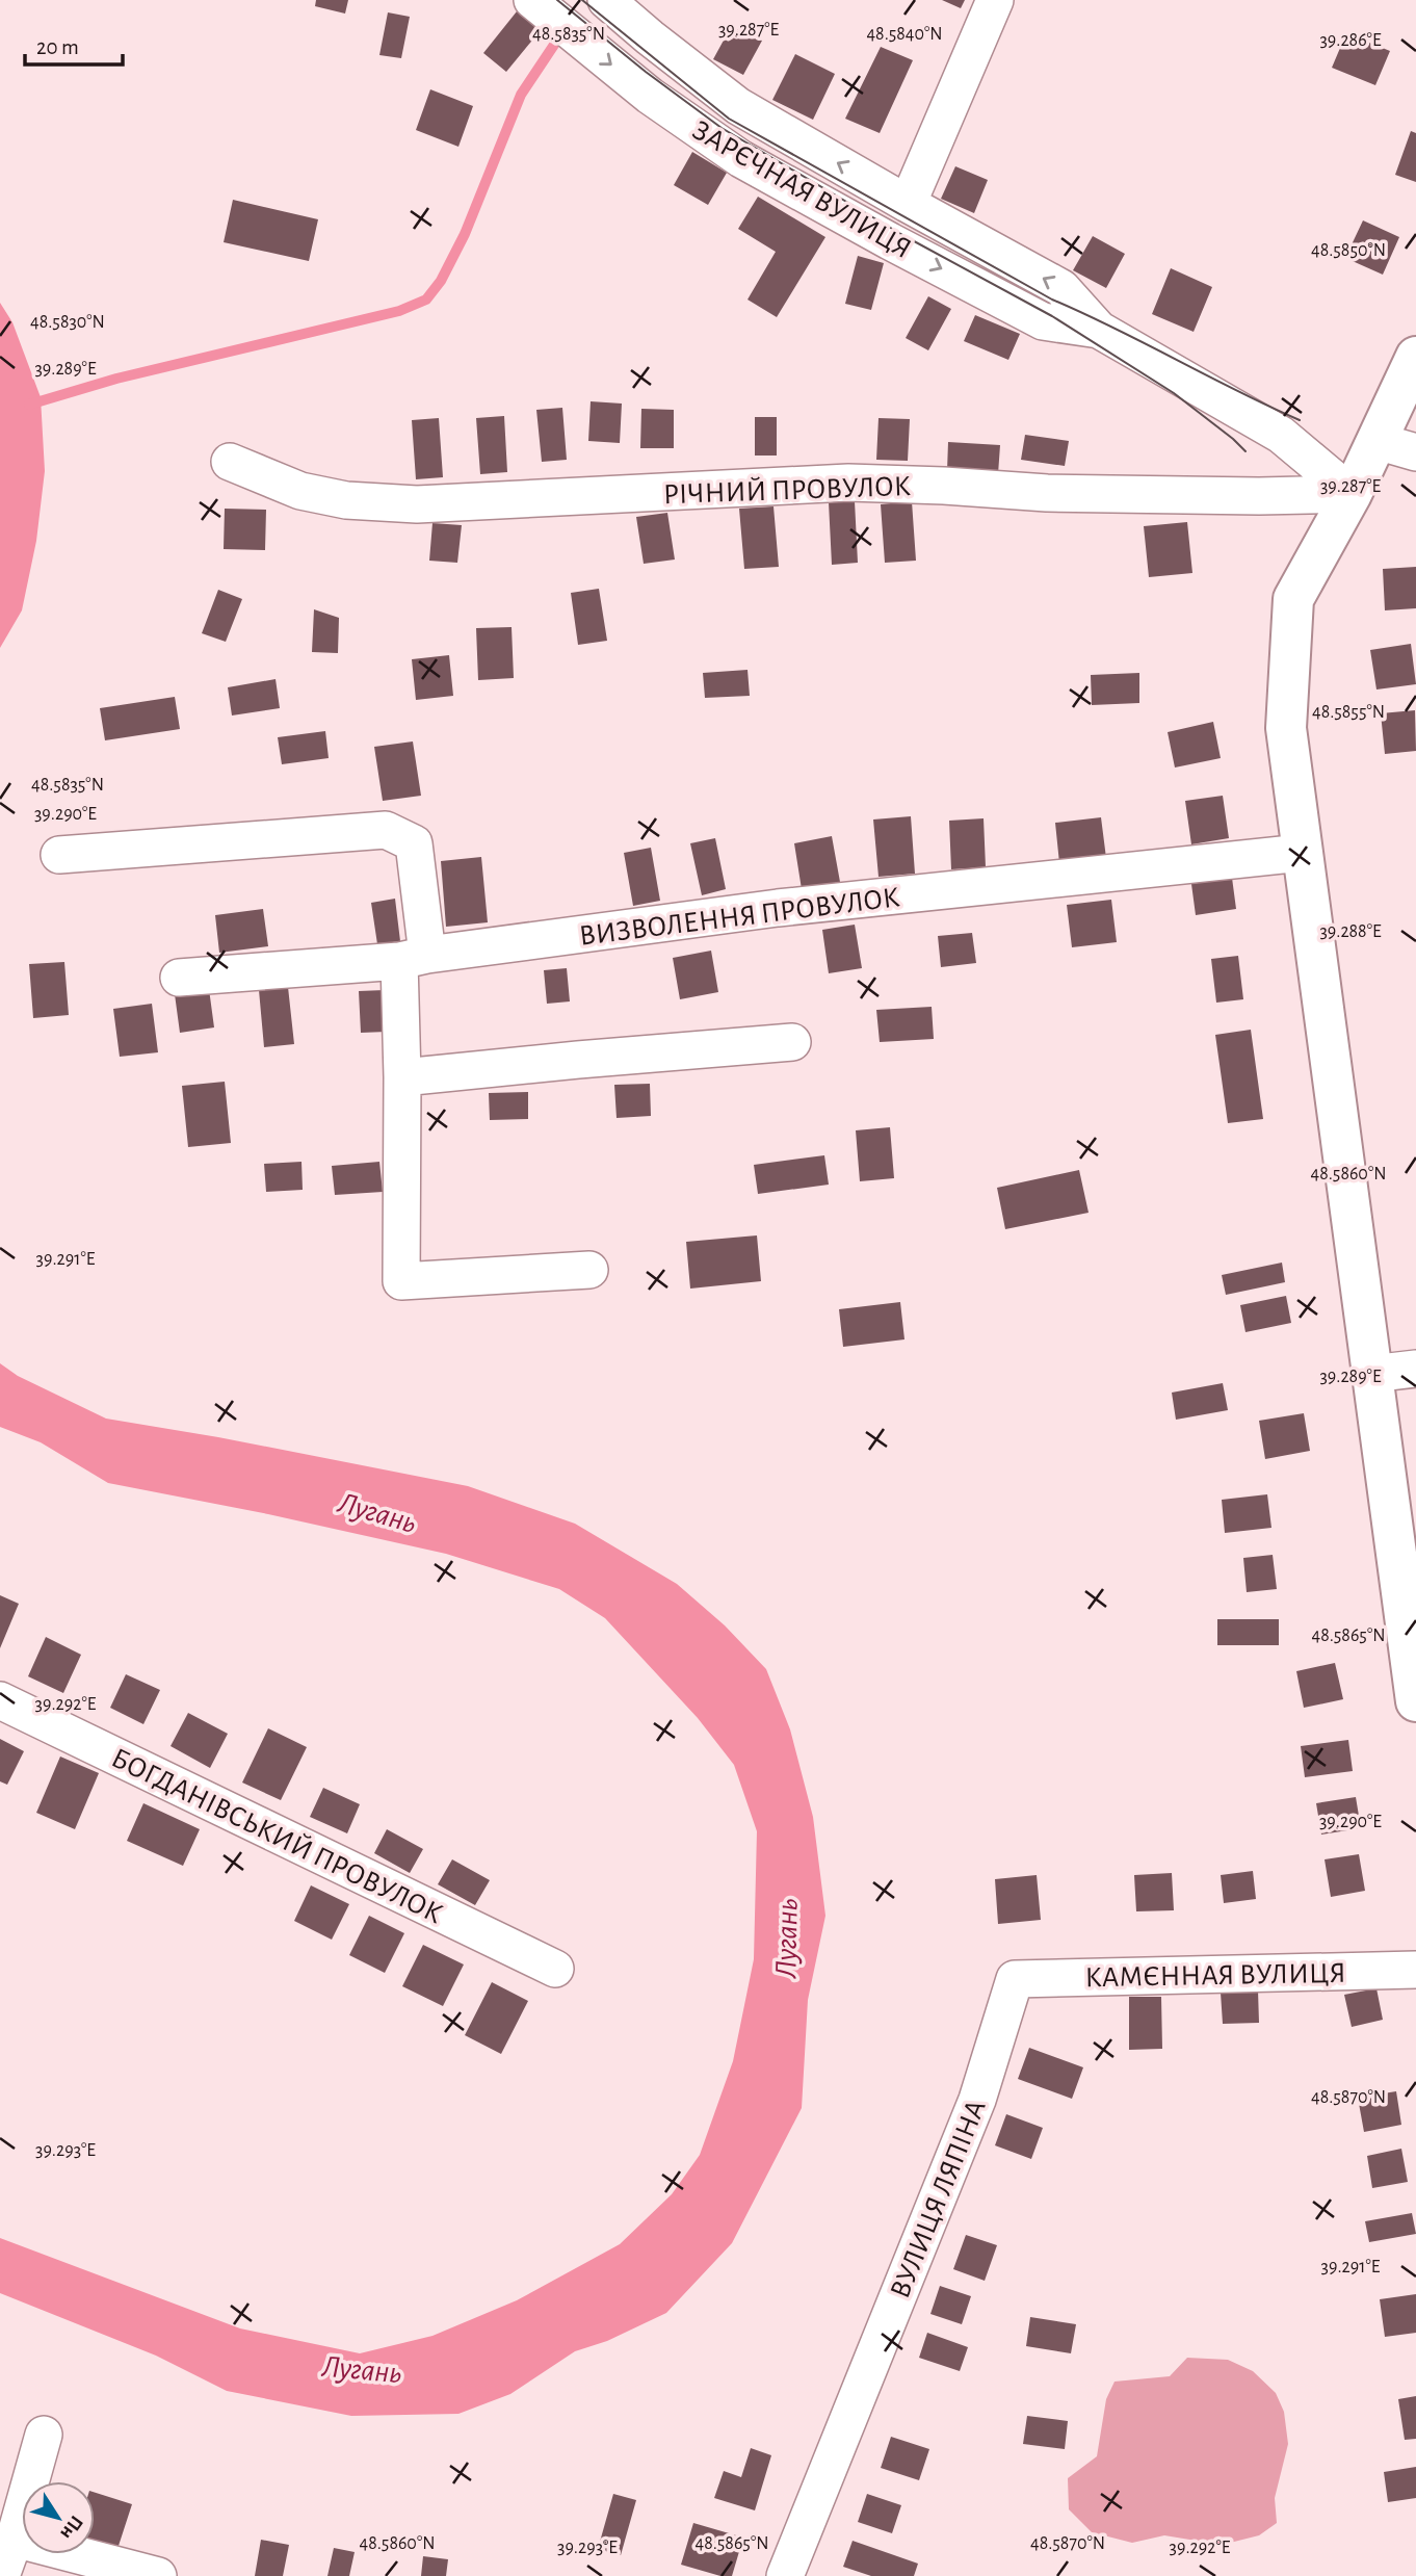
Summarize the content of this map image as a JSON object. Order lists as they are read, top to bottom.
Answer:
{
  "streets": {
    "street": [
      "ЗАРЄЧНАЯ ВУЛИЦЯ",
      "РІЧНИЙ ПРОВУЛОК",
      "ВИЗВОЛЕННЯ ПРОВУЛОК",
      "БОГДАНІВСЬКИЙ ПРОВУЛОК",
      "КАМЄННАЯ ВУЛИЦЯ",
      "ВУЛИЦЯ ЛЯПІНА"
    ]
  },
  "crossings": [
    ["ЗАРЄЧНАЯ ВУЛИЦЯ", "РІЧНИЙ ПРОВУЛОК"],
    ["КАМЄННАЯ ВУЛИЦЯ", "ВУЛИЦЯ ЛЯПІНА"]
  ],
  "water": ["Лугань"],
  "scale_bar": "20 m",
  "north": "bottom right",
  "coordinates": [
    "39.287°E",
    "48.5835°N",
    "48.5840°N",
    "39.286°E",
    "48.5850°N",
    "48.5830°N",
    "39.289°E",
    "48.5855°N",
    "39.290°E",
    "39.288°E",
    "48.5860°N",
    "39.291°E",
    "48.5865°N",
    "39.292°E",
    "48.5870°N",
    "39.293°E"
  ]
}
